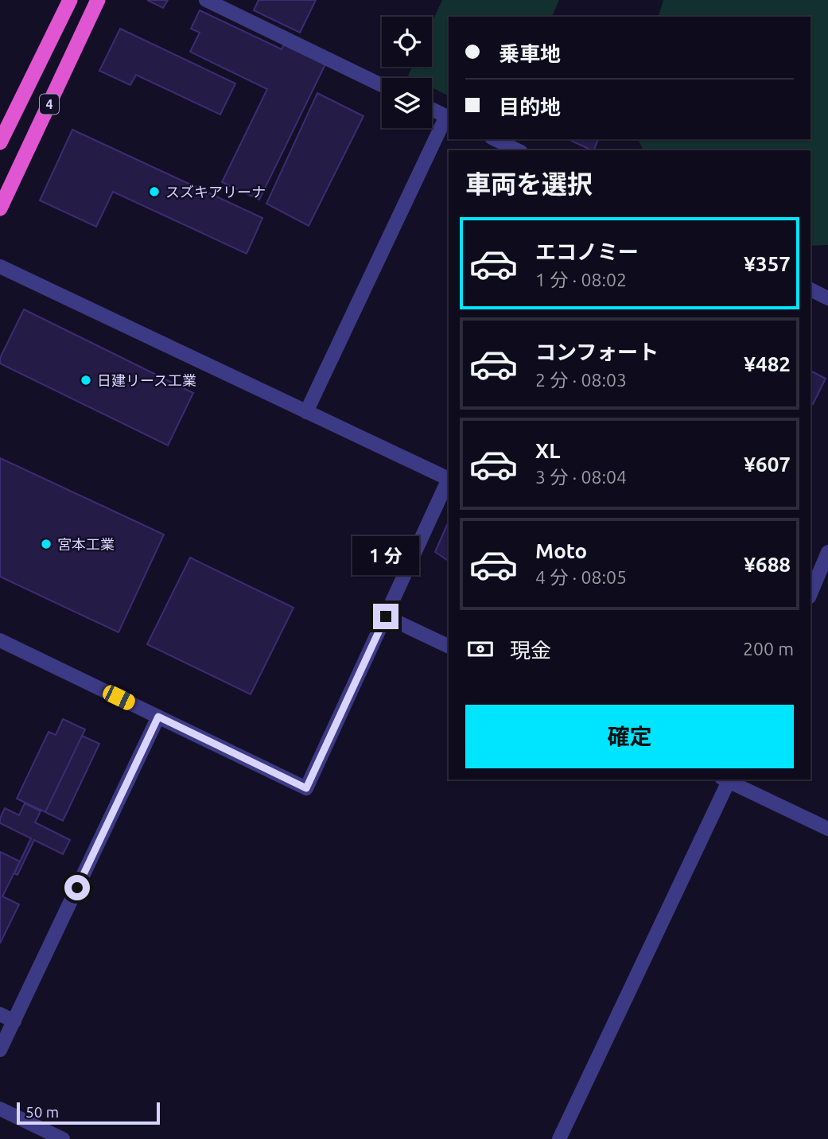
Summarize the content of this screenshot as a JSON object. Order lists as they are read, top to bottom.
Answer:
{
  "streets": {
    "highway": ["4"]
  },
  "places": ["スズキアリーナ", "日建リース工業", "宮本工業"],
  "scale_bar": "50 m",
  "page": {
    "banner": ["乗車地", "目的地"],
    "heading": "車両を選択",
    "list": [
      {
        "name": "エコノミー",
        "note": "1 分 · 08:02",
        "value": "¥357"
      },
      {
        "name": "コンフォート",
        "note": "2 分 · 08:03",
        "value": "¥482"
      },
      {
        "name": "XL",
        "note": "3 分 · 08:04",
        "value": "¥607"
      },
      {
        "name": "Moto",
        "note": "4 分 · 08:05",
        "value": "¥688"
      }
    ],
    "bubble": "1 分",
    "pay": ["現金", "200 m"],
    "buttons": "確定",
    "scale": "50 m"
  }
}
